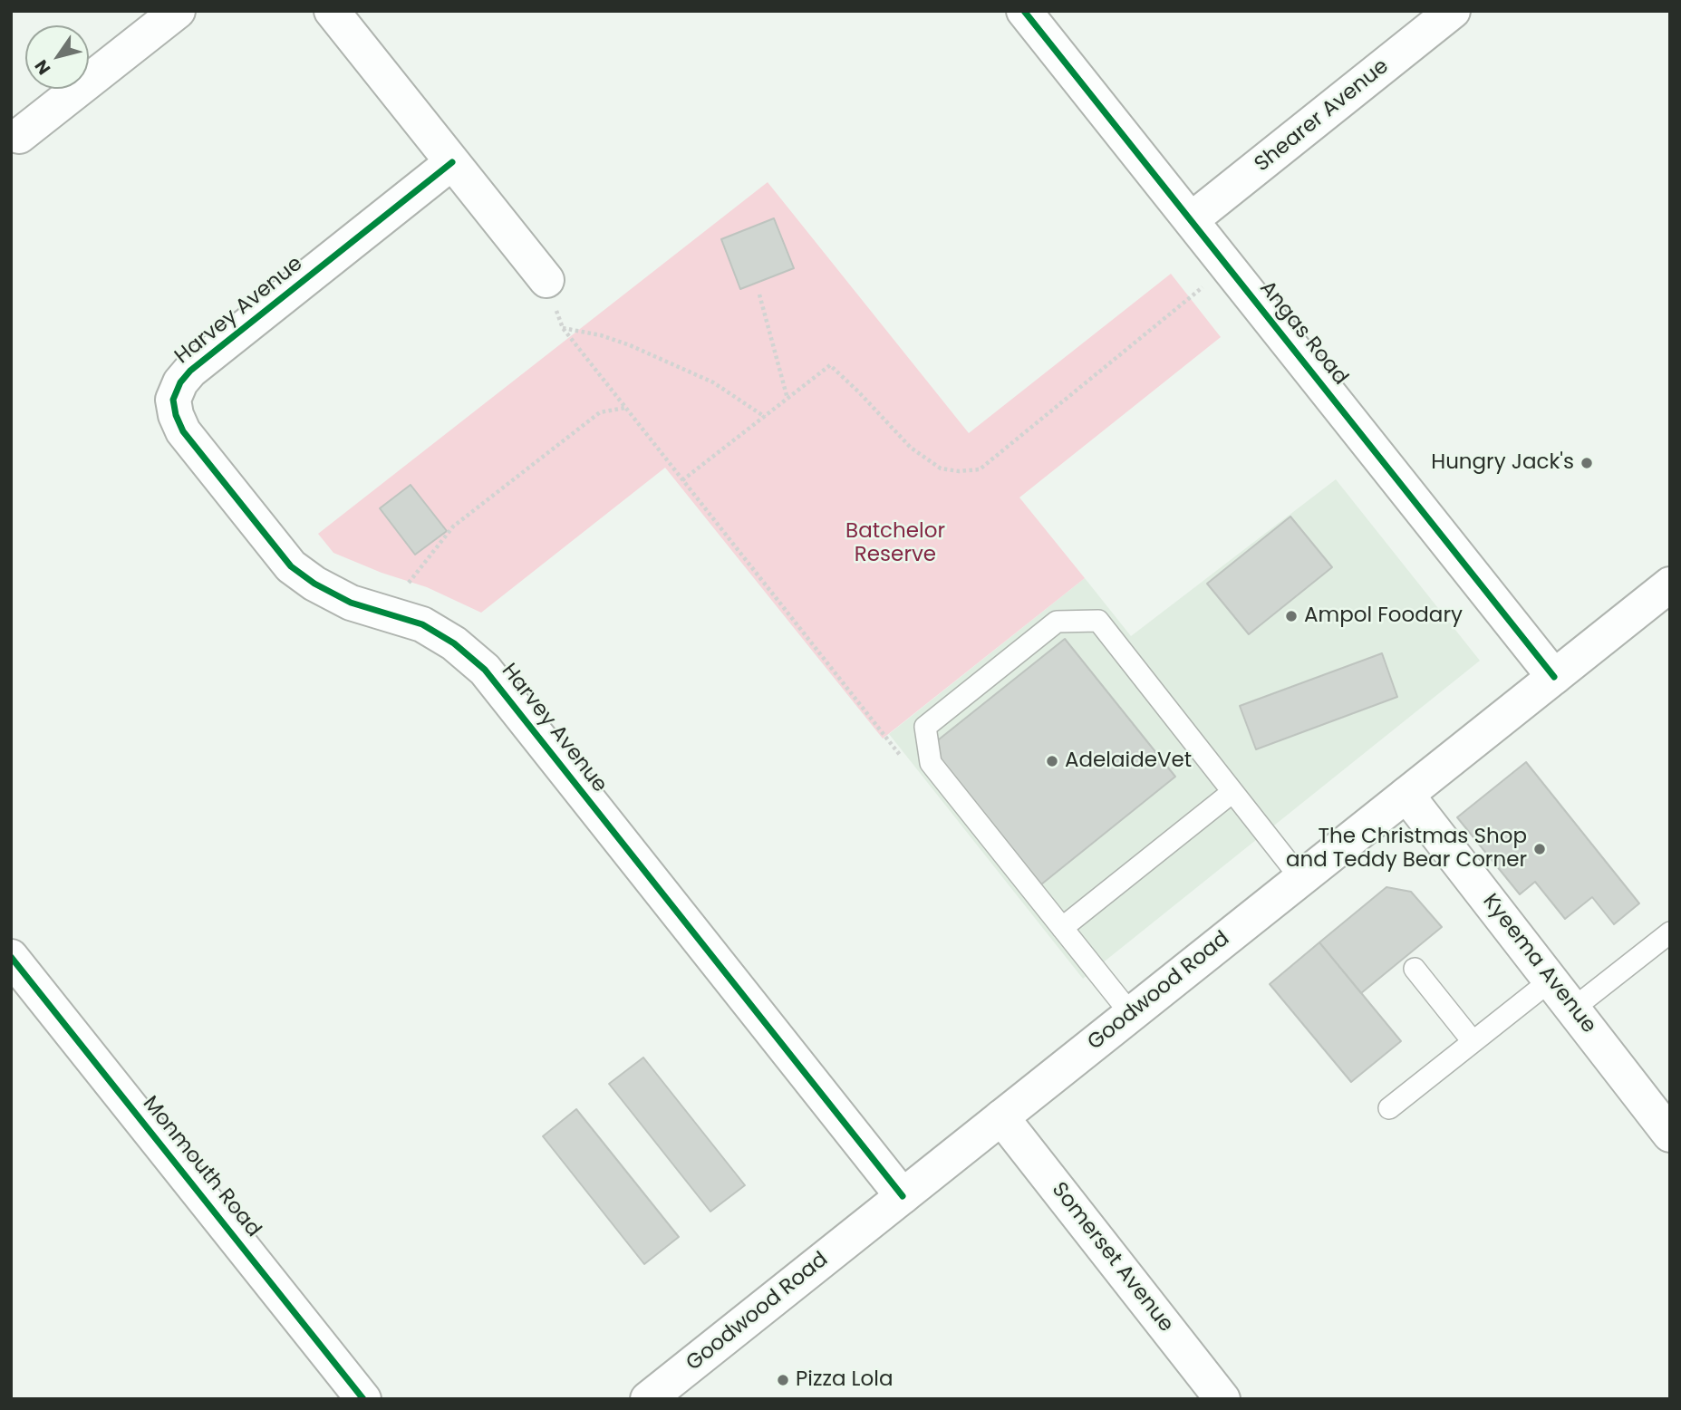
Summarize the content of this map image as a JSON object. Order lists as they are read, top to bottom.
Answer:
{
  "streets": {
    "street": [
      "Shearer Avenue",
      "Harvey Avenue",
      "Angas Road",
      "Kyeema Avenue",
      "Goodwood Road",
      "Monmouth Road",
      "Somerset Avenue"
    ]
  },
  "crossings": [
    ["Shearer Avenue", "Angas Road"],
    ["Harvey Avenue", "Goodwood Road"],
    ["Angas Road", "Goodwood Road"],
    ["Kyeema Avenue", "Goodwood Road"],
    ["Goodwood Road", "Somerset Avenue"]
  ],
  "parks": ["Batchelor Reserve"],
  "places": [
    "Hungry Jack's",
    "Ampol Foodary",
    "AdelaideVet",
    "The Christmas Shop and Teddy Bear Corner",
    "Pizza Lola"
  ],
  "north": "bottom left"
}
